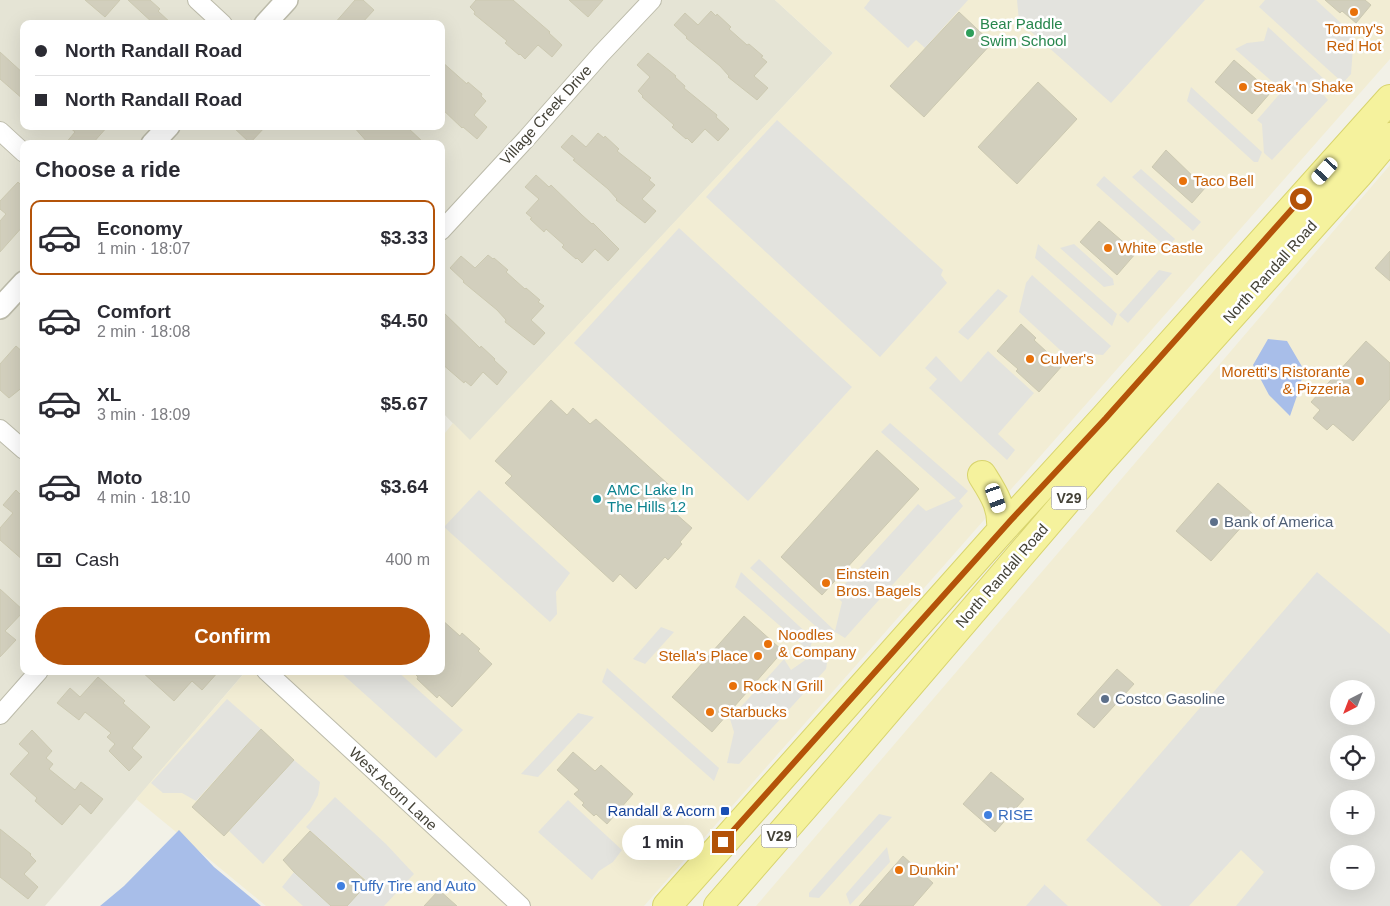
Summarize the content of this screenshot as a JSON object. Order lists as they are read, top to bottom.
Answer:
{
  "streets": {
    "main road": ["North Randall Road", "V29"],
    "street": ["Village Creek Drive", "West Acorn Lane"]
  },
  "places": {
    "other": [
      "Tommy's Red Hot",
      "Bear Paddle Swim School",
      "Steak 'n Shake",
      "Taco Bell",
      "White Castle",
      "Culver's",
      "Moretti's Ristorante & Pizzeria",
      "AMC Lake In The Hills 12",
      "Bank of America",
      "Einstein Bros. Bagels",
      "Noodles & Company",
      "Stella's Place",
      "Rock N Grill",
      "Costco Gasoline",
      "Starbucks",
      "RISE",
      "Dunkin'",
      "Tuffy Tire and Auto"
    ],
    "transit": ["Randall & Acorn"]
  },
  "north": "bottom left",
  "page": {
    "banner": ["North Randall Road", "North Randall Road"],
    "heading": "Choose a ride",
    "list": [
      {
        "name": "Economy",
        "note": "1 min · 18:07",
        "value": "$3.33"
      },
      {
        "name": "Comfort",
        "note": "2 min · 18:08",
        "value": "$4.50"
      },
      {
        "name": "XL",
        "note": "3 min · 18:09",
        "value": "$5.67"
      },
      {
        "name": "Moto",
        "note": "4 min · 18:10",
        "value": "$3.64"
      }
    ],
    "pay": ["Cash", "400 m"],
    "buttons": "Confirm",
    "map_buttons": ["+", "−"],
    "bubble": "1 min"
  }
}
